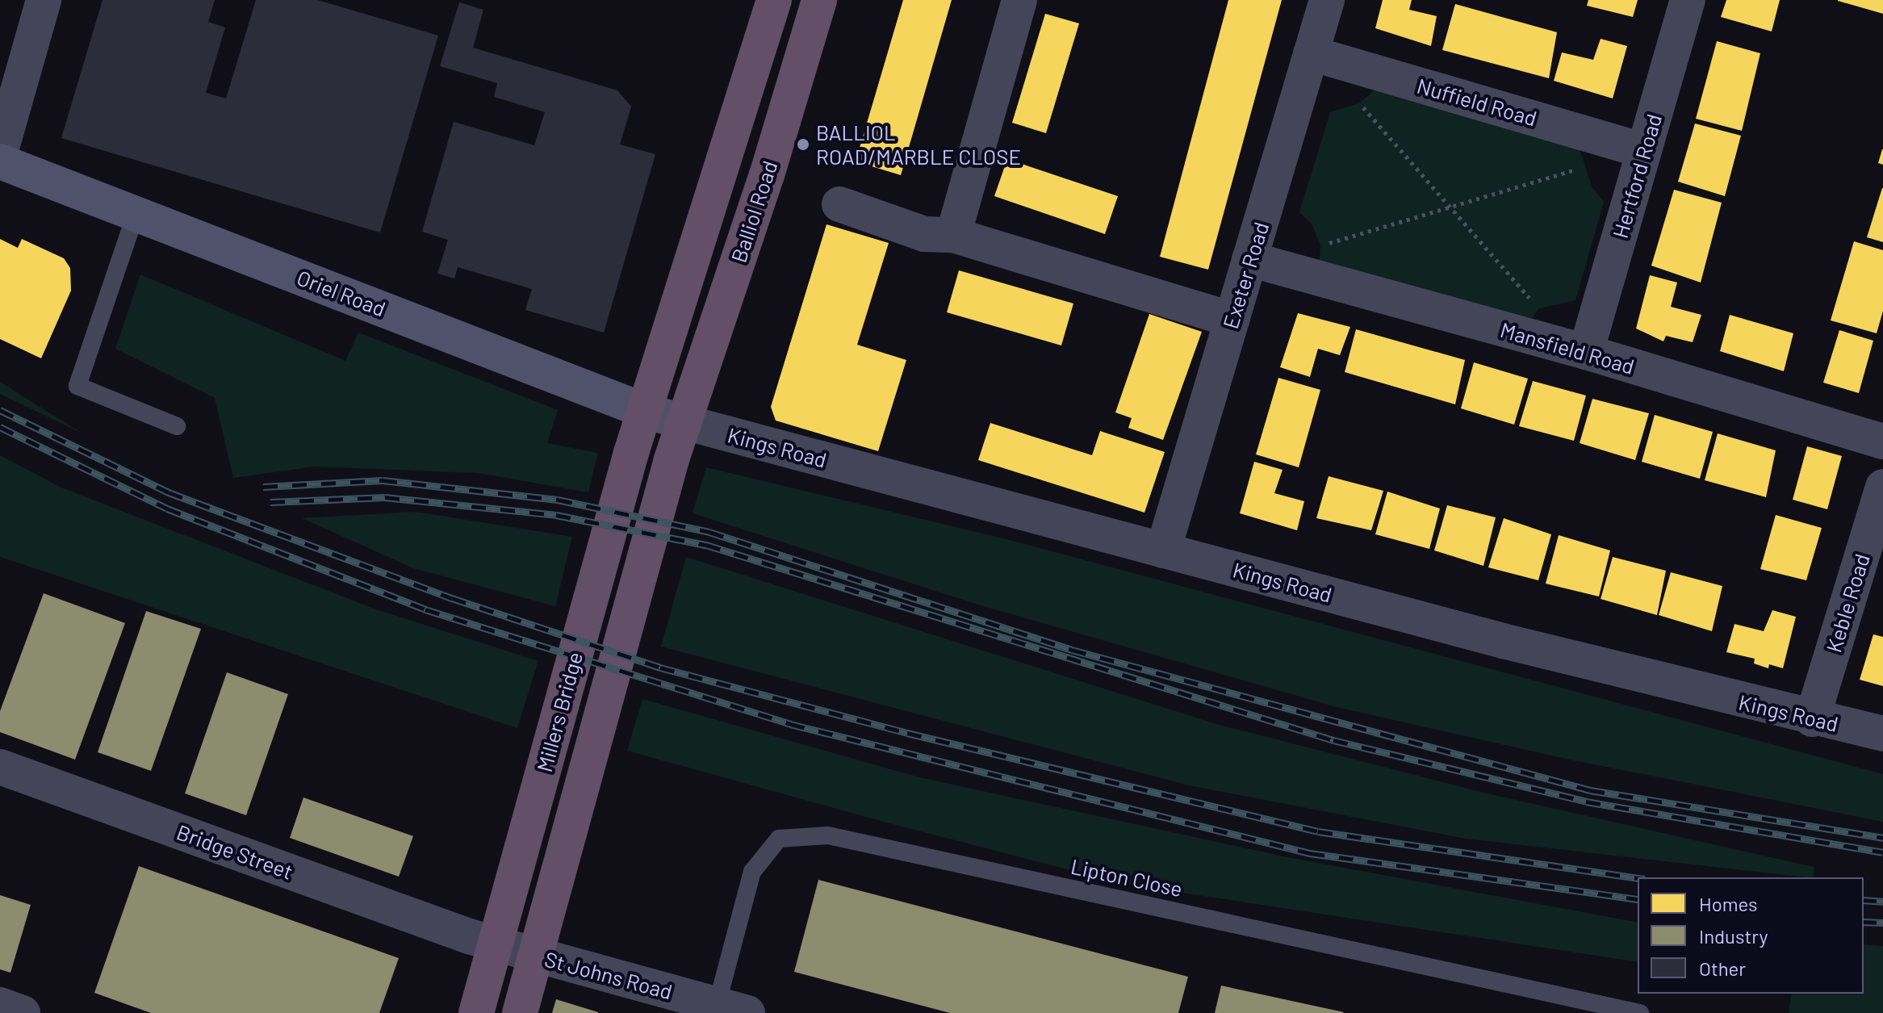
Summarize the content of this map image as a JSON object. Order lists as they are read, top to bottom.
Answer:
{
  "streets": {
    "highway": ["Balliol Road", "Millers Bridge"],
    "main road": ["Oriel Road"],
    "street": [
      "Nuffield Road",
      "Hertford Road",
      "Exeter Road",
      "Mansfield Road",
      "Kings Road",
      "Keble Road",
      "Bridge Street",
      "St Johns Road"
    ],
    "lane": ["Lipton Close"]
  },
  "crossings": [
    ["Nuffield Road", "Hertford Road"],
    ["Nuffield Road", "Exeter Road"],
    ["Hertford Road", "Mansfield Road"],
    ["Balliol Road", "Oriel Road"],
    ["Balliol Road", "Kings Road"],
    ["Balliol Road", "Millers Bridge"],
    ["Exeter Road", "Mansfield Road"],
    ["Exeter Road", "Kings Road"],
    ["Oriel Road", "Kings Road"],
    ["Oriel Road", "Millers Bridge"],
    ["Kings Road", "Keble Road"],
    ["Kings Road", "Millers Bridge"],
    ["Bridge Street", "St Johns Road"],
    ["Lipton Close", "St Johns Road"]
  ],
  "places": ["BALLIOL ROAD/MARBLE CLOSE"],
  "legend": ["Homes", "Industry", "Other"]
}
